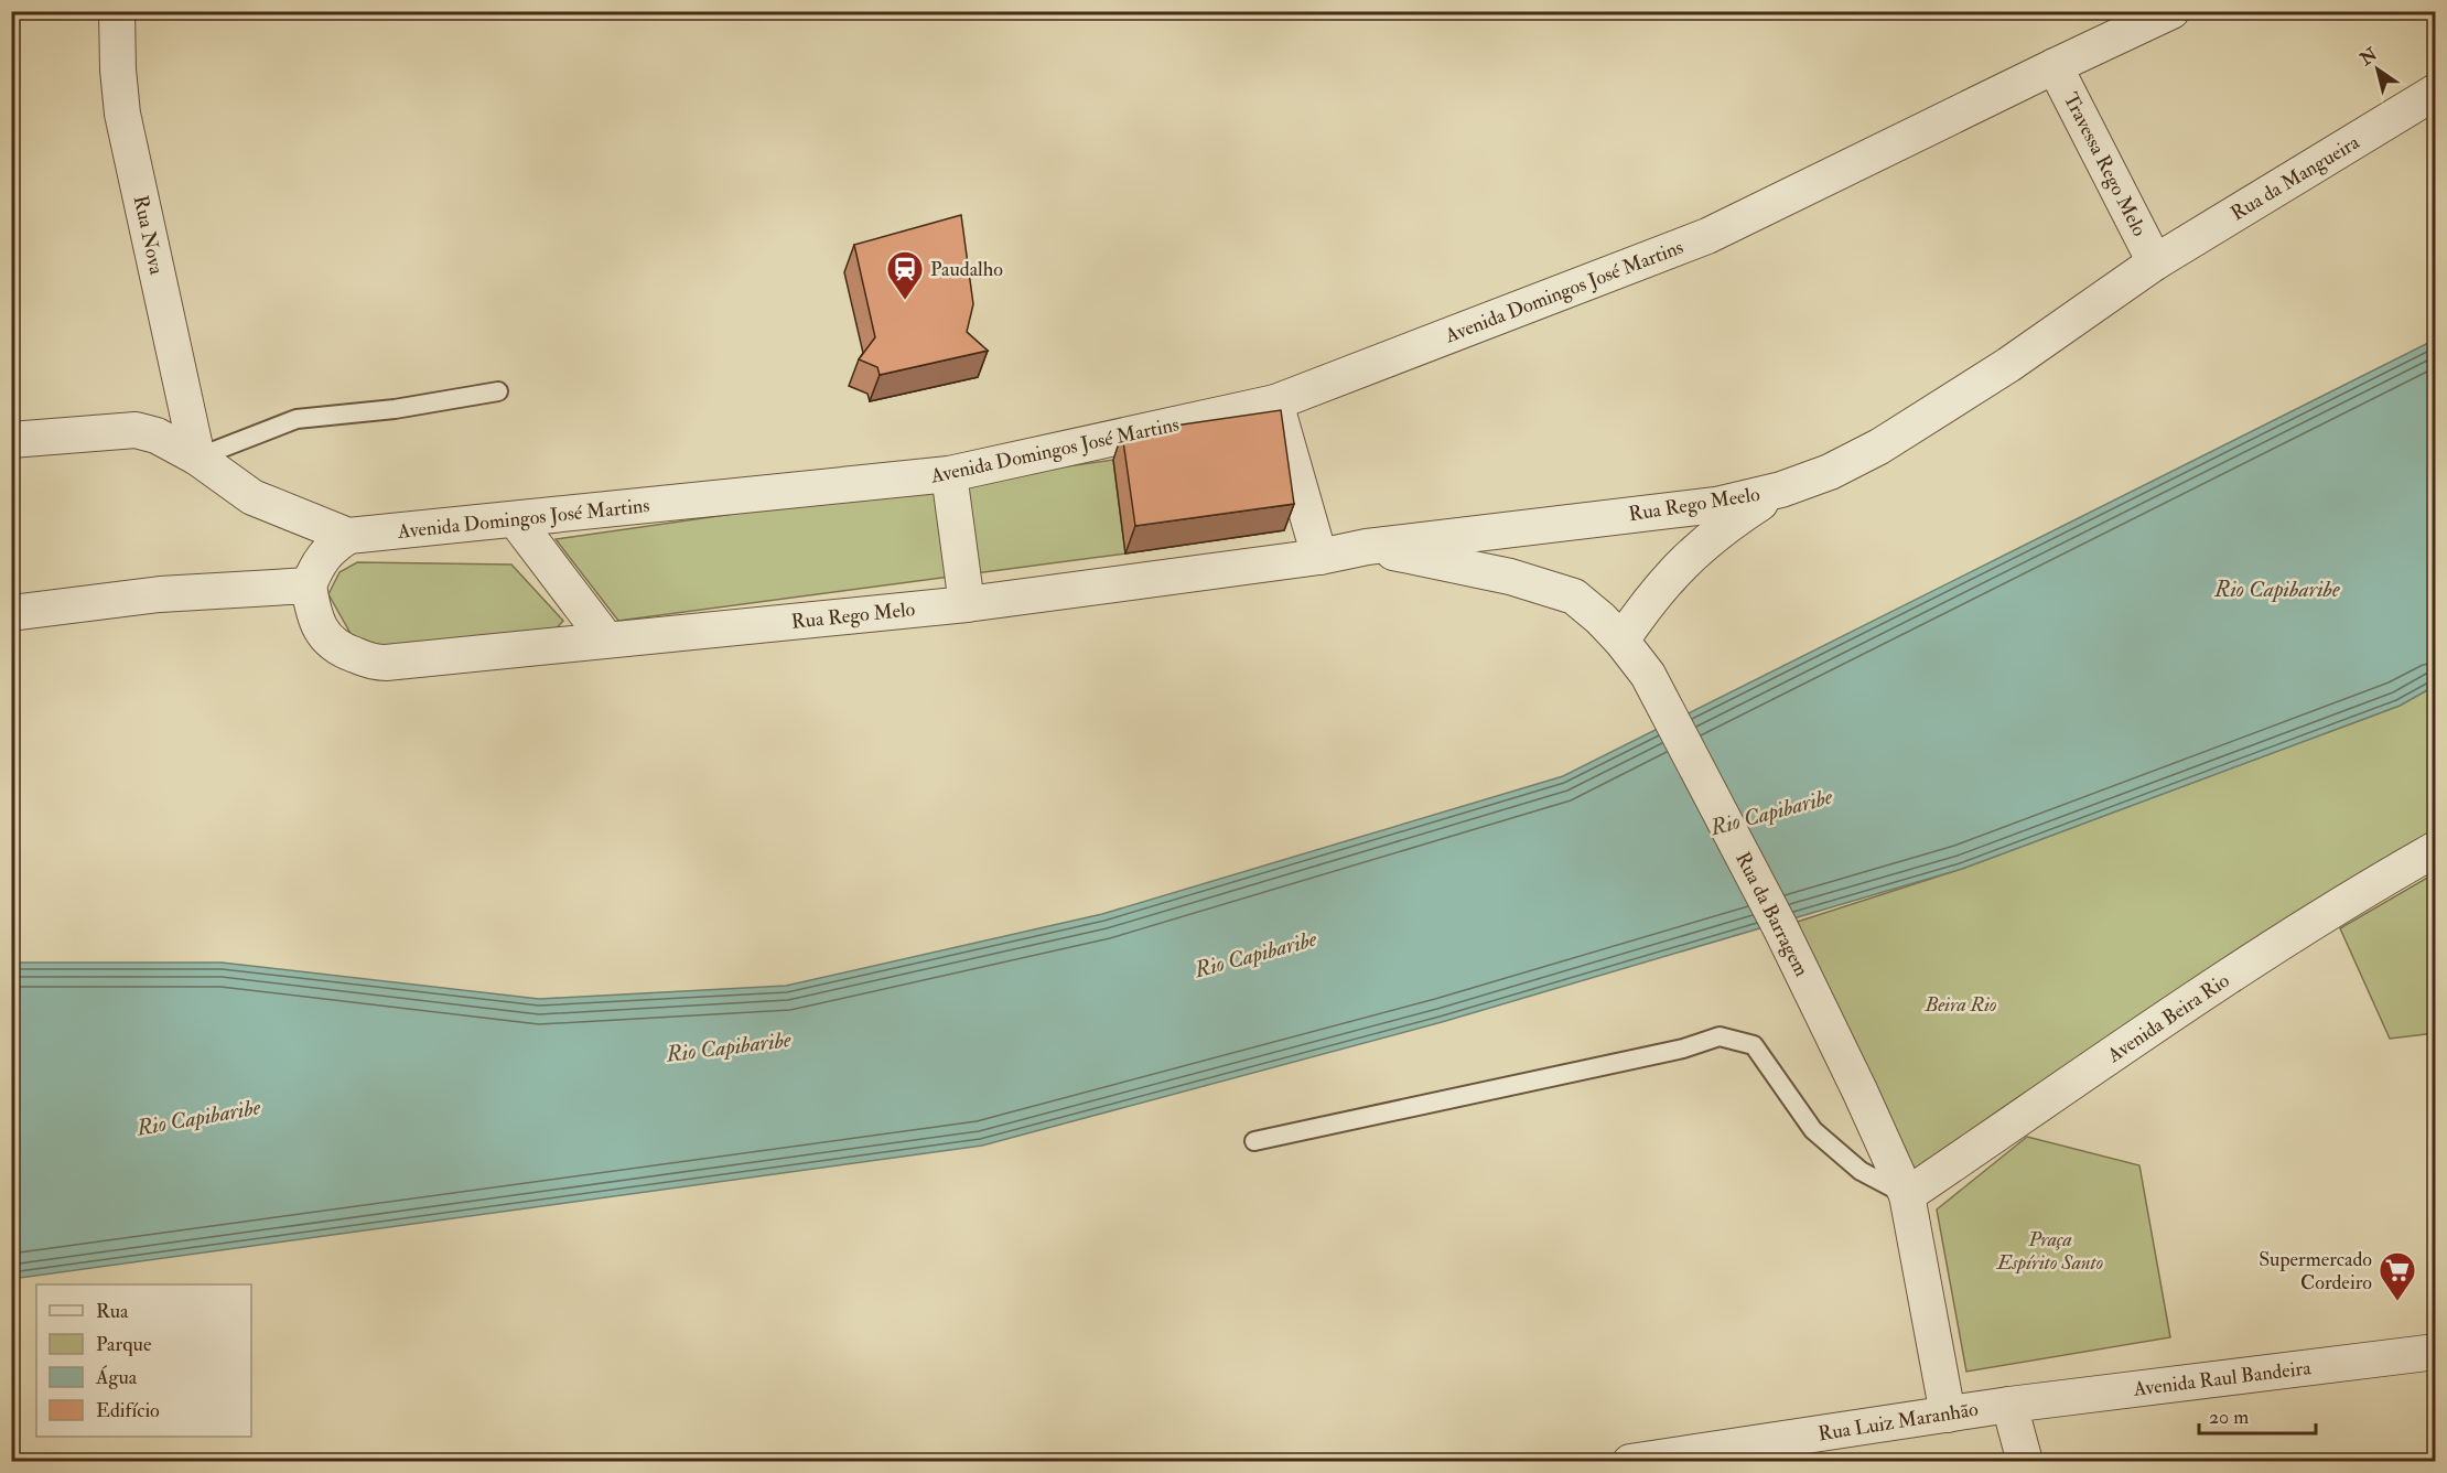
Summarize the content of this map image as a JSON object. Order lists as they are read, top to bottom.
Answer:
{
  "streets": {
    "street": [
      "Travessa Rego Melo",
      "Rua da Mangueira",
      "Rua Nova",
      "Avenida Domingos José Martins",
      "Rua Rego Meelo",
      "Rua Rego Melo",
      "Rua da Barragem",
      "Avenida Beira Rio",
      "Avenida Raul Bandeira",
      "Rua Luiz Maranhão"
    ]
  },
  "crossings": [
    ["Travessa Rego Melo", "Rua da Mangueira"],
    ["Travessa Rego Melo", "Avenida Domingos José Martins"],
    ["Travessa Rego Melo", "Rua Rego Meelo"],
    ["Rua da Mangueira", "Rua Rego Meelo"],
    ["Rua Nova", "Avenida Domingos José Martins"],
    ["Rua Rego Meelo", "Rua Rego Melo"],
    ["Rua Rego Meelo", "Rua da Barragem"],
    ["Rua Rego Melo", "Rua da Barragem"],
    ["Rua da Barragem", "Avenida Beira Rio"],
    ["Rua da Barragem", "Rua Luiz Maranhão"],
    ["Avenida Raul Bandeira", "Rua Luiz Maranhão"]
  ],
  "water": ["Rio Capibaribe"],
  "parks": ["Beira Rio", "Praça Espírito Santo"],
  "places": {
    "station": ["Paudalho"],
    "supermarket": ["Supermercado Cordeiro"]
  },
  "legend": [
    "Rua",
    "Parque",
    "Água",
    "Edifício"
  ],
  "scale_bar": "20 m",
  "north": "top left"
}
